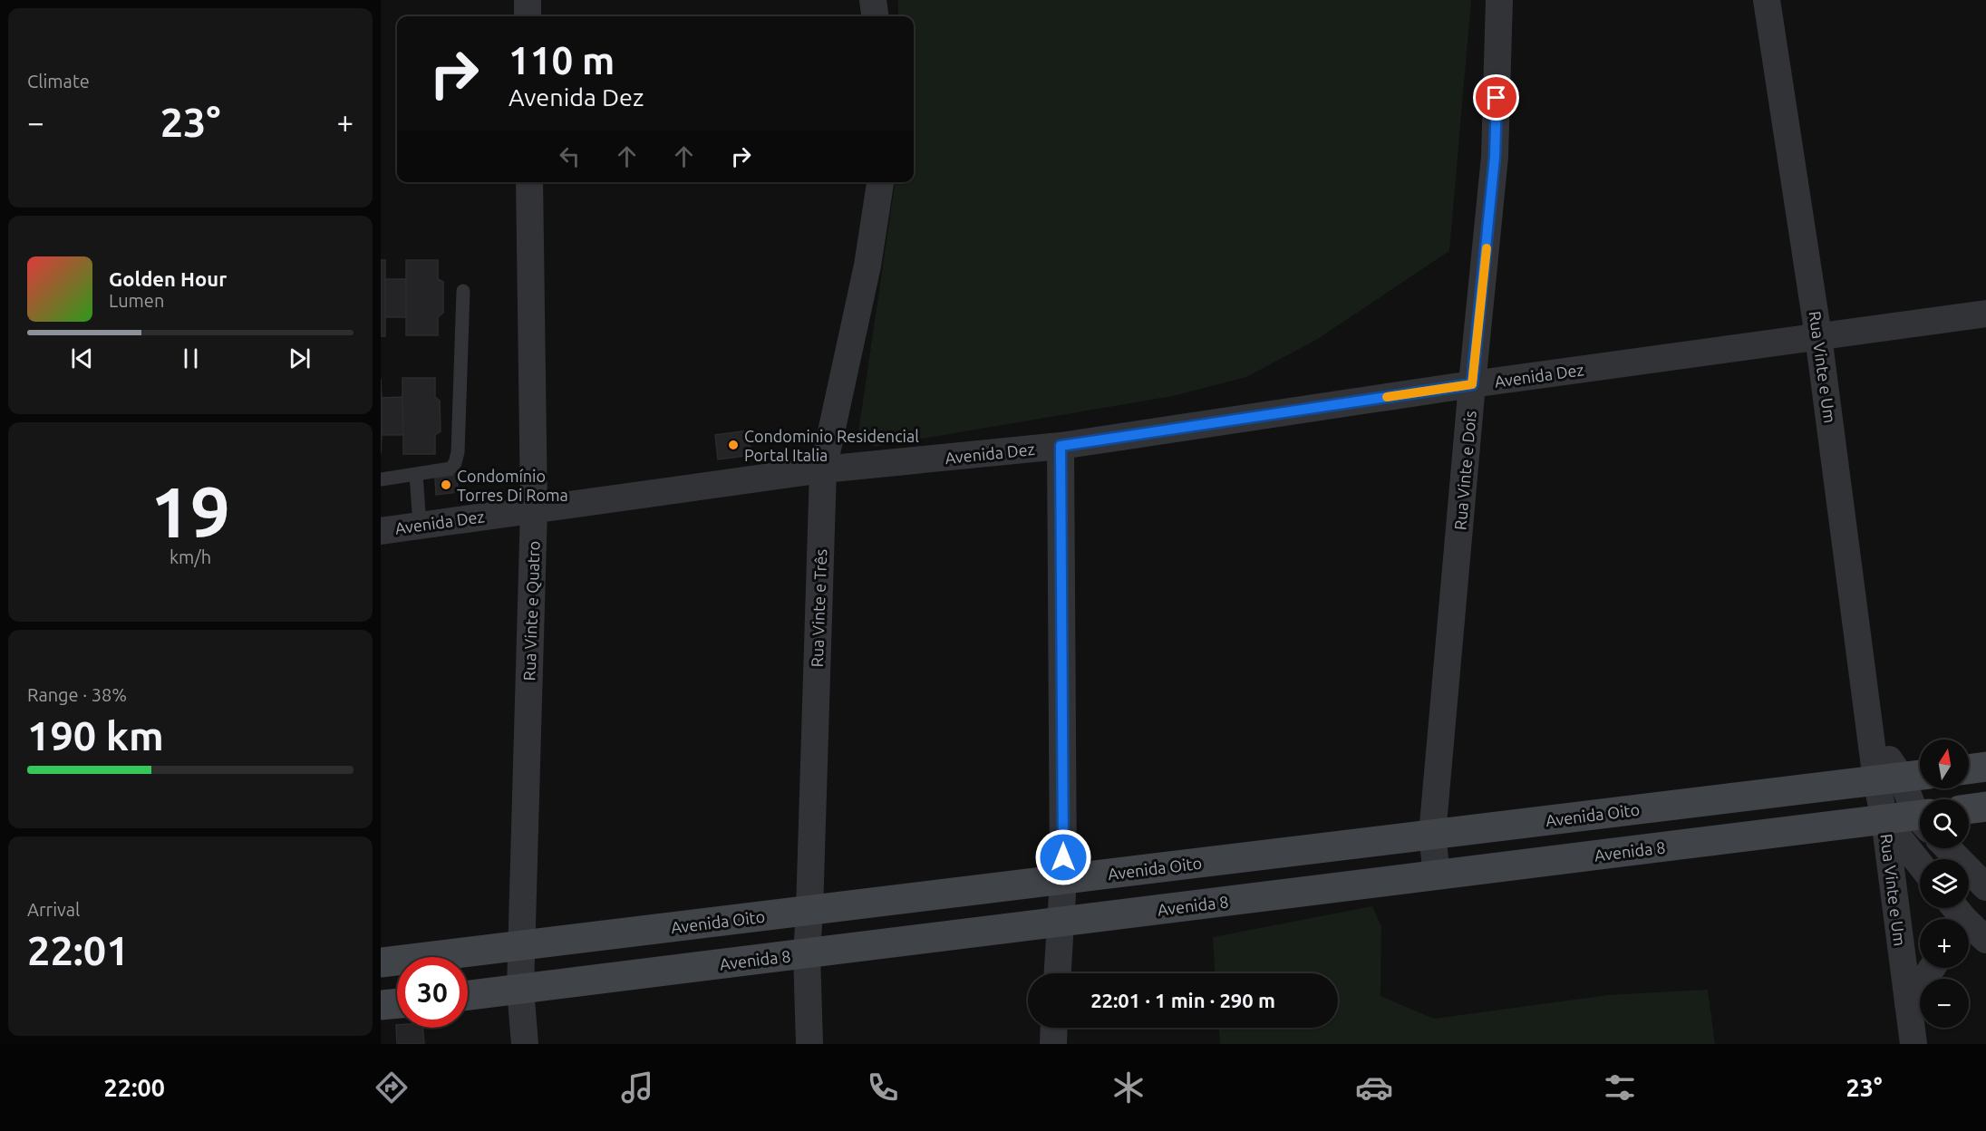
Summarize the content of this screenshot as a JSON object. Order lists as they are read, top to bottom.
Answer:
{
  "streets": {
    "street": [
      "Rua Vinte e Um",
      "Avenida Dez",
      "Rua Vinte e Dois",
      "Rua Vinte e Três",
      "Rua Vinte e Quatro",
      "Avenida Oito",
      "Avenida 8"
    ]
  },
  "crossings": [
    ["Rua Vinte e Um", "Avenida Dez"],
    ["Rua Vinte e Um", "Avenida Oito"],
    ["Rua Vinte e Um", "Avenida 8"],
    ["Avenida Dez", "Rua Vinte e Dois"],
    ["Avenida Dez", "Rua Vinte e Três"],
    ["Avenida Dez", "Rua Vinte e Quatro"],
    ["Rua Vinte e Dois", "Avenida Oito"],
    ["Rua Vinte e Dois", "Avenida 8"],
    ["Rua Vinte e Três", "Avenida Oito"],
    ["Rua Vinte e Três", "Avenida 8"],
    ["Rua Vinte e Quatro", "Avenida Oito"],
    ["Rua Vinte e Quatro", "Avenida 8"]
  ],
  "places": ["Condominio Residencial Portal Italia", "Condomínio Torres Di Roma"],
  "north": "top",
  "page": {
    "tile": [
      "Climate",
      ["19", "km/h"],
      ["Range · 38%", "190 km"],
      ["Arrival", "22:01"]
    ],
    "turn": ["110 m", "Avenida Dez"],
    "heat": ["−", "23°", "+"],
    "song": ["Golden Hour", "Lumen"],
    "map_buttons": ["+", "−"],
    "limit": "30",
    "trip": "22:01 · 1 min · 290 m",
    "tabs": ["22:00", "23°"]
  }
}
